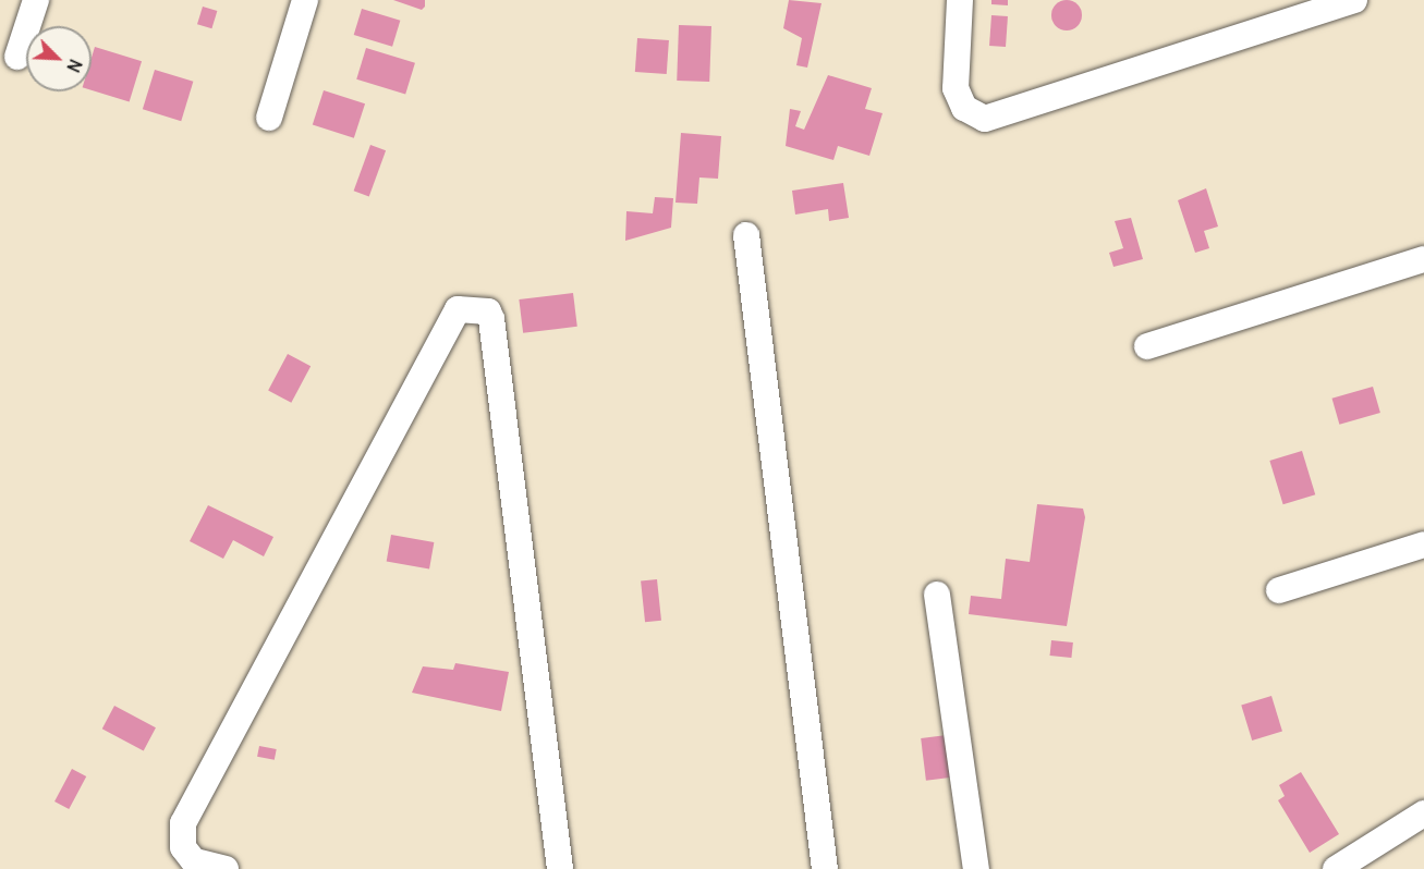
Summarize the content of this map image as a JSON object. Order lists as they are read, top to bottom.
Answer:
{
  "north": "bottom right"
}
